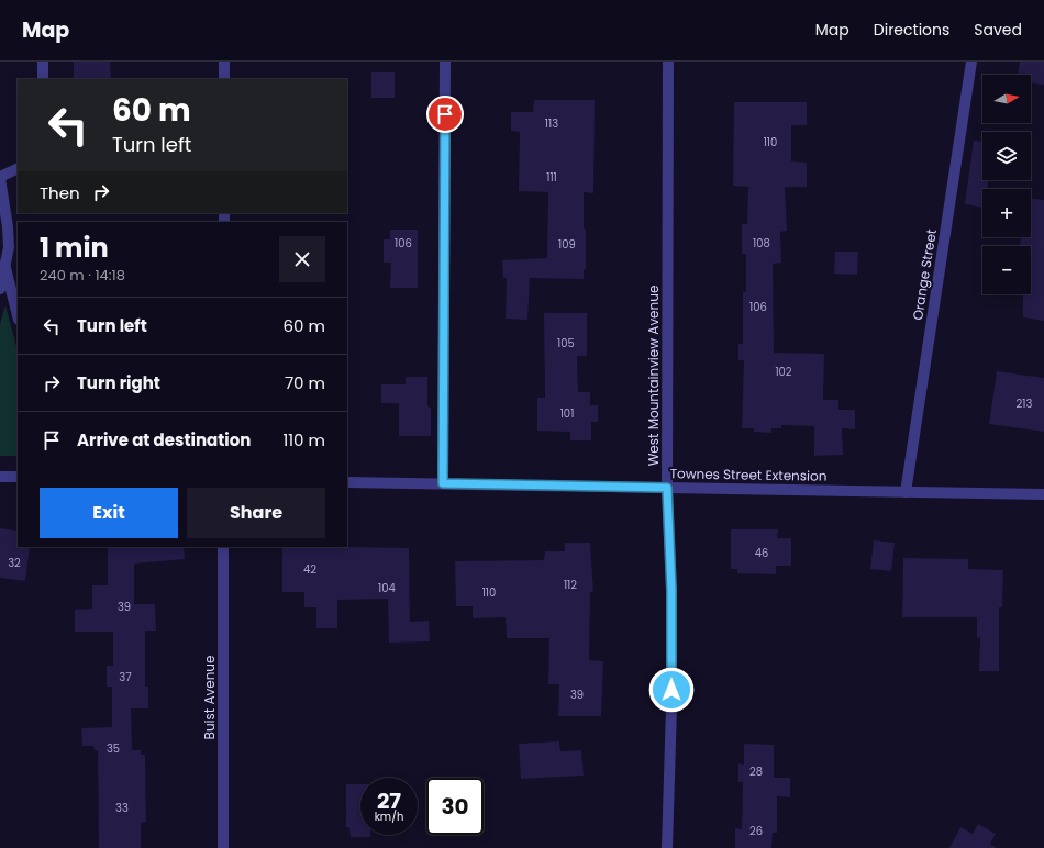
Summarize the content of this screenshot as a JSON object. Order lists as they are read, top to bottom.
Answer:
{
  "streets": {
    "street": [
      "Orange Street",
      "West Mountainview Avenue",
      "Townes Street Extension",
      "Buist Avenue"
    ]
  },
  "crossings": [
    ["Orange Street", "Townes Street Extension"],
    ["West Mountainview Avenue", "Townes Street Extension"]
  ],
  "house_numbers": [
    "113",
    "110",
    "111",
    "106",
    "108",
    "109",
    "106",
    "105",
    "102",
    "213",
    "101",
    "46",
    "32",
    "42",
    "112",
    "104",
    "110",
    "39",
    "37",
    "39",
    "35",
    "28",
    "33",
    "26"
  ],
  "north": "right",
  "page": {
    "header": "Map",
    "nav": ["Map", "Directions", "Saved"],
    "map_buttons": ["+", "−"],
    "turn": ["60 m", "Turn left"],
    "then": "Then",
    "heading": ["1 min", "240 m · 14:18"],
    "list": [
      {
        "name": "Turn left",
        "value": "60 m"
      },
      {
        "name": "Turn right",
        "value": "70 m"
      },
      {
        "name": "Arrive at destination",
        "value": "110 m"
      }
    ],
    "buttons": ["Exit", "Share"],
    "speed": "27 km/h",
    "limit": "30"
  }
}
